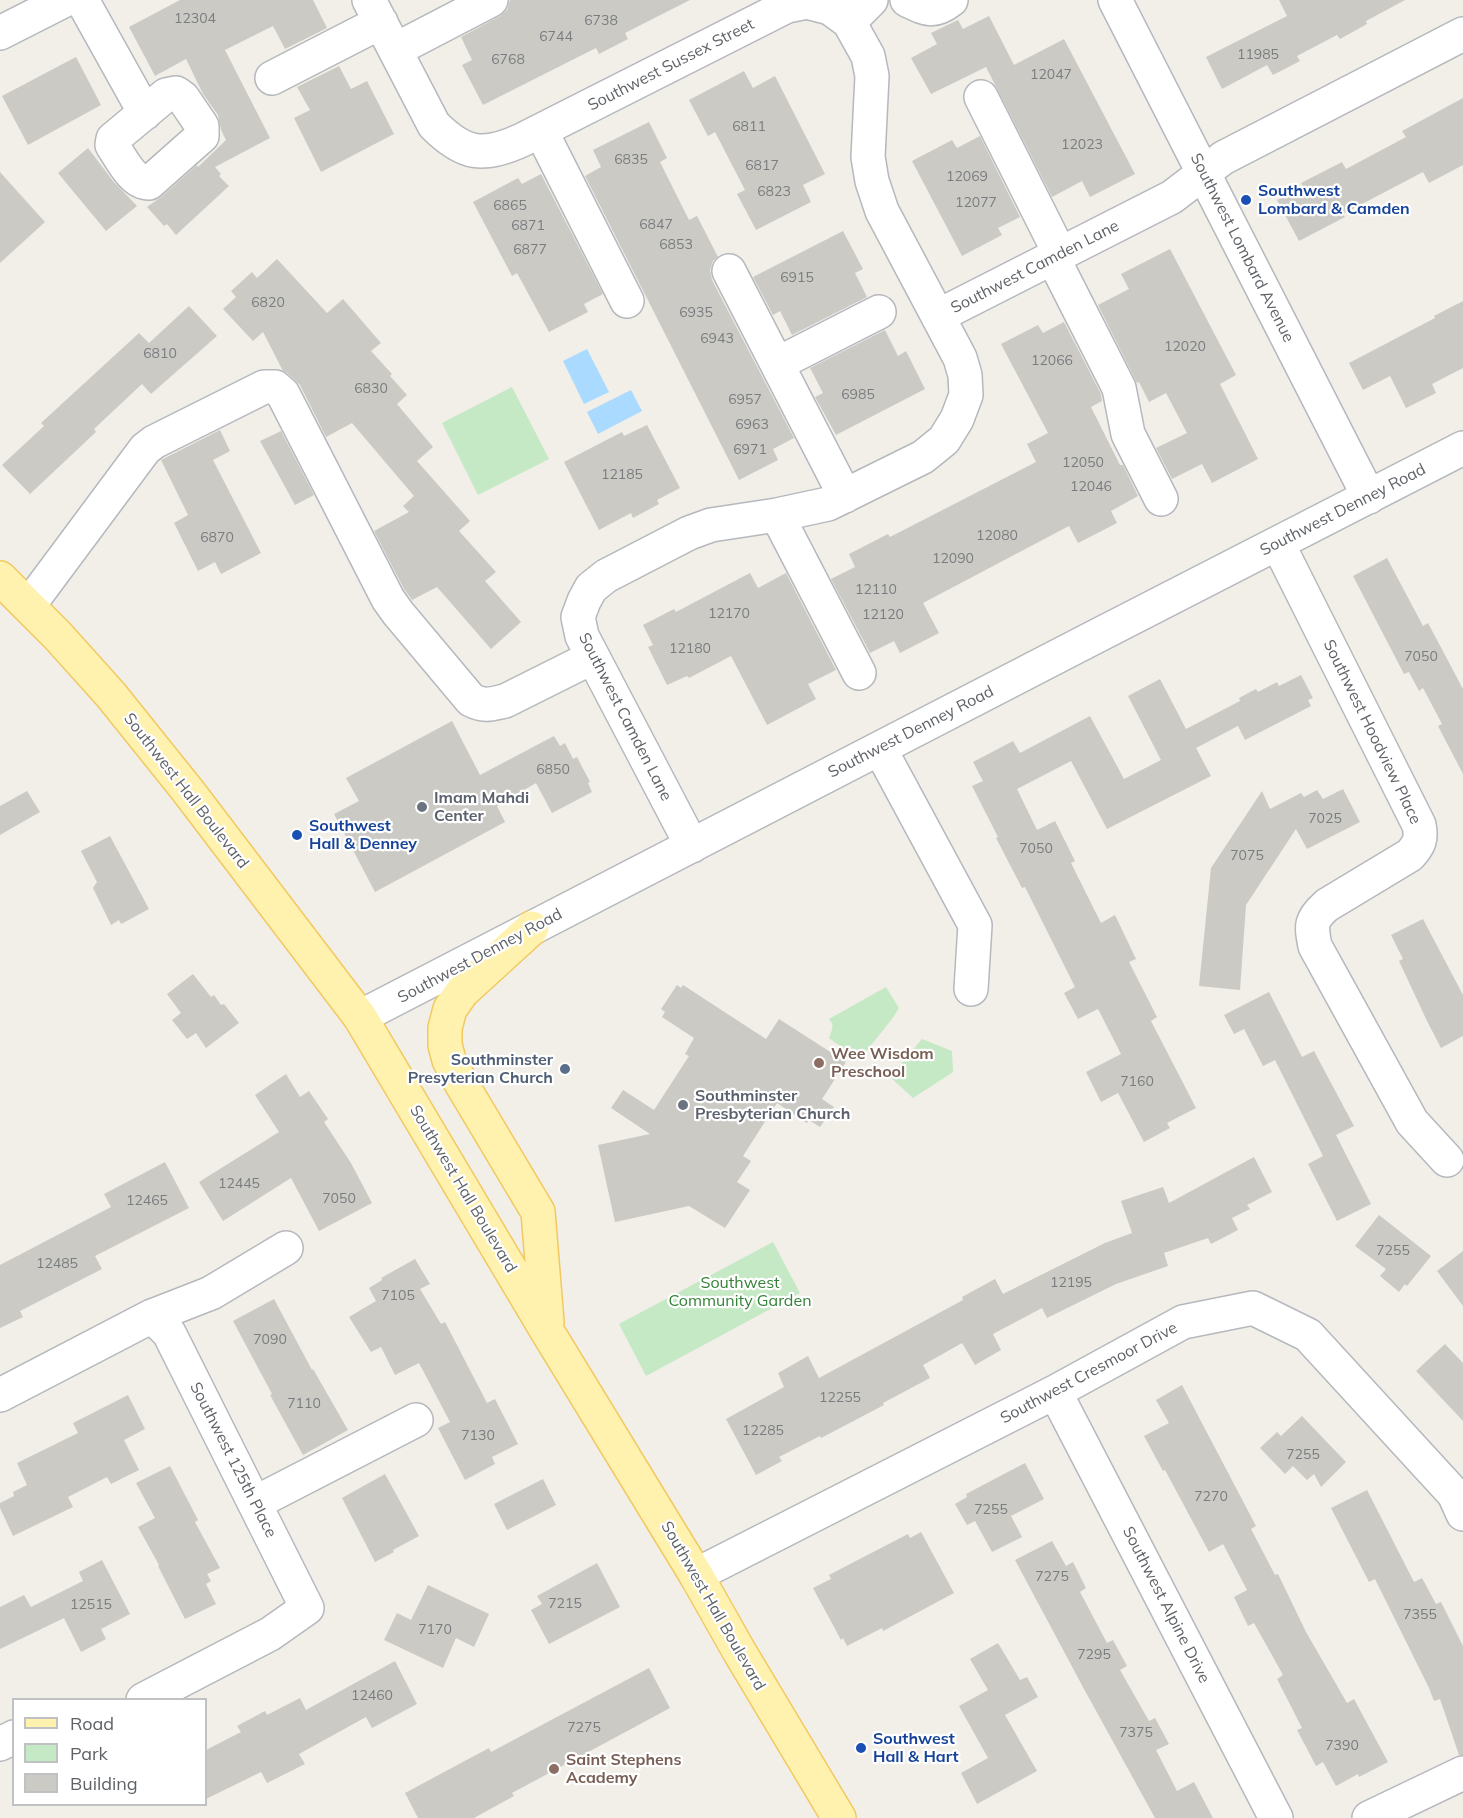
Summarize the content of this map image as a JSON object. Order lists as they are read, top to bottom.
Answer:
{
  "streets": {
    "main road": ["Southwest Hall Boulevard"],
    "street": [
      "Southwest Sussex Street",
      "Southwest Lombard Avenue",
      "Southwest Camden Lane",
      "Southwest Denney Road",
      "Southwest Hoodview Place",
      "Southwest Cresmoor Drive",
      "Southwest 125th Place",
      "Southwest Alpine Drive"
    ]
  },
  "crossings": [
    ["Southwest Sussex Street", "Southwest Camden Lane"],
    ["Southwest Lombard Avenue", "Southwest Camden Lane"],
    ["Southwest Lombard Avenue", "Southwest Denney Road"],
    ["Southwest Camden Lane", "Southwest Denney Road"],
    ["Southwest Denney Road", "Southwest Hoodview Place"],
    ["Southwest Denney Road", "Southwest Hall Boulevard"],
    ["Southwest Hall Boulevard", "Southwest Cresmoor Drive"],
    ["Southwest Cresmoor Drive", "Southwest Alpine Drive"]
  ],
  "parks": ["Southwest Community Garden"],
  "places": [
    "Southwest Lombard & Camden",
    "Imam Mahdi Center",
    "Southwest Hall & Denney",
    "Wee Wisdom Preschool",
    "Southminster Presyterian Church",
    "Southminster Presbyterian Church",
    "Southwest Hall & Hart",
    "Saint Stephens Academy"
  ],
  "house_numbers": [
    "12304",
    "6738",
    "6744",
    "11985",
    "6768",
    "12047",
    "6811",
    "12023",
    "6835",
    "6817",
    "12069",
    "6823",
    "12077",
    "6865",
    "6847",
    "6871",
    "6853",
    "6877",
    "6915",
    "6820",
    "6935",
    "6943",
    "12020",
    "6810",
    "12066",
    "6830",
    "6985",
    "6957",
    "6963",
    "6971",
    "12050",
    "12185",
    "12046",
    "12080",
    "6870",
    "12090",
    "12110",
    "12170",
    "12120",
    "12180",
    "7050",
    "6850",
    "7025",
    "7050",
    "7075",
    "7160",
    "12445",
    "7050",
    "12465",
    "7255",
    "12485",
    "12195",
    "7105",
    "7090",
    "12255",
    "7110",
    "12285",
    "7130",
    "7255",
    "7270",
    "7255",
    "7275",
    "7215",
    "12515",
    "7355",
    "7170",
    "7295",
    "12460",
    "7275",
    "7375",
    "7390"
  ],
  "legend": ["Road", "Park", "Building"]
}
